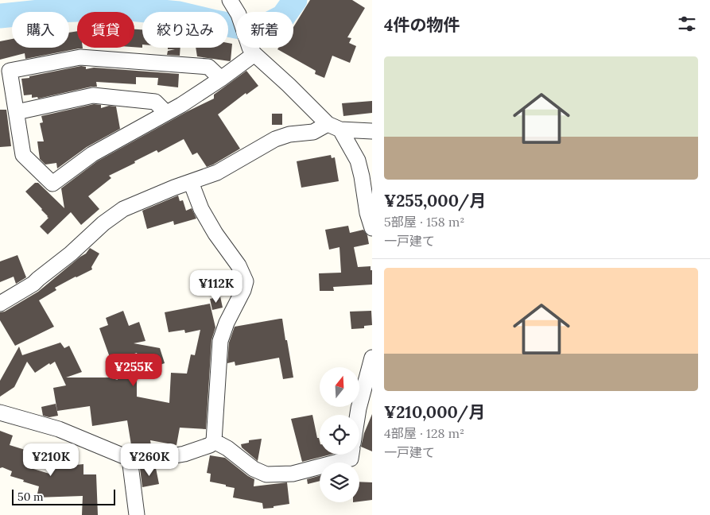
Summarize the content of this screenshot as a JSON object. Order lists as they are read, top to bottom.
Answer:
{
  "scale_bar": "50 m",
  "north": "top",
  "page": {
    "heading": "4件の物件",
    "chip": [
      "購入",
      "賃貸",
      "絞り込み",
      "新着"
    ],
    "list": [
      {
        "name": "¥255,000/月",
        "note": "5部屋 · 158 m² · 一戸建て"
      },
      {
        "name": "¥210,000/月",
        "note": "4部屋 · 128 m² · 一戸建て"
      }
    ],
    "price": [
      "¥112K",
      "¥255K",
      "¥210K",
      "¥260K"
    ],
    "scale": "50 m"
  }
}
